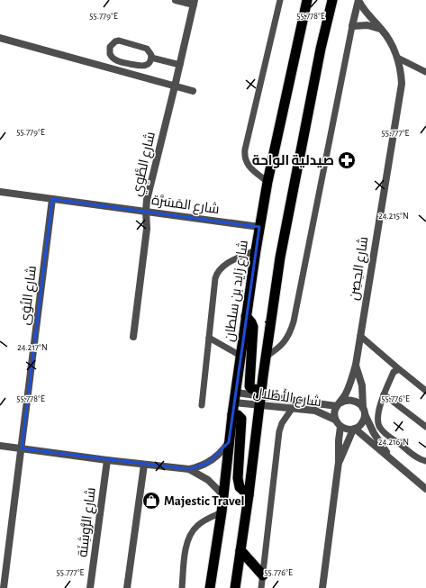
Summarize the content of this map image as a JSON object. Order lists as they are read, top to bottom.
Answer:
{
  "streets": {
    "highway": ["شارع زايد بن سلطان"],
    "street": [
      "شارع الطَّوِي",
      "شارع المَسَرَّة",
      "شارع الحِصِن",
      "شارع النُوَى",
      "شارع الأَطْلال",
      "شارع الرُّوشِنَة"
    ]
  },
  "crossings": [
    ["شارع الطَّوِي", "شارع المَسَرَّة"],
    ["شارع المَسَرَّة", "شارع زايد بن سلطان"],
    ["شارع المَسَرَّة", "شارع النُوَى"],
    ["شارع الحِصِن", "شارع الأَطْلال"],
    ["شارع زايد بن سلطان", "شارع الأَطْلال"]
  ],
  "places": {
    "pharmacy": ["صيدلية الواحة"],
    "shop": ["Majestic Travel"]
  },
  "coordinates": [
    "55.779°E",
    "55.778°E",
    "55.777°E",
    "24.215°N",
    "24.217°N",
    "55.776°E",
    "24.216°N"
  ]
}
